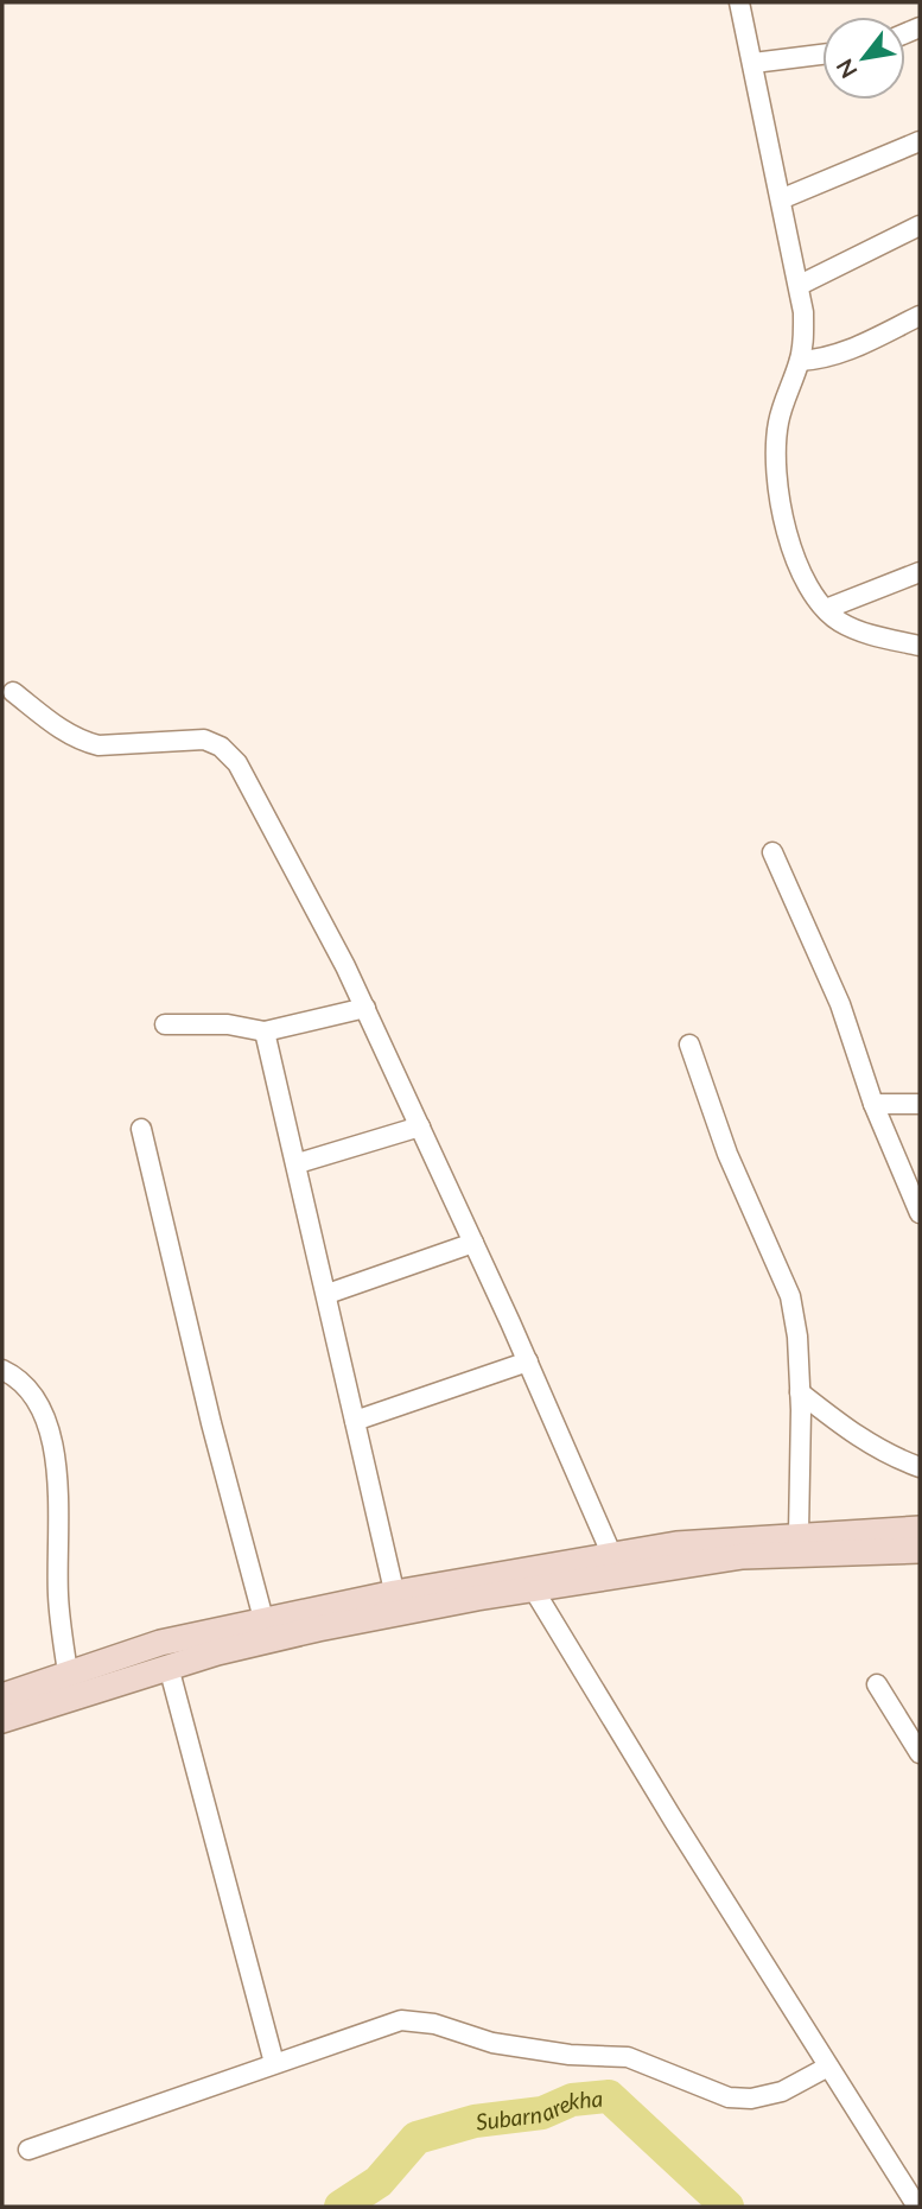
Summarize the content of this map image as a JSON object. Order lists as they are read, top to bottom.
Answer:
{
  "water": ["Subarnarekha"],
  "north": "bottom left"
}
